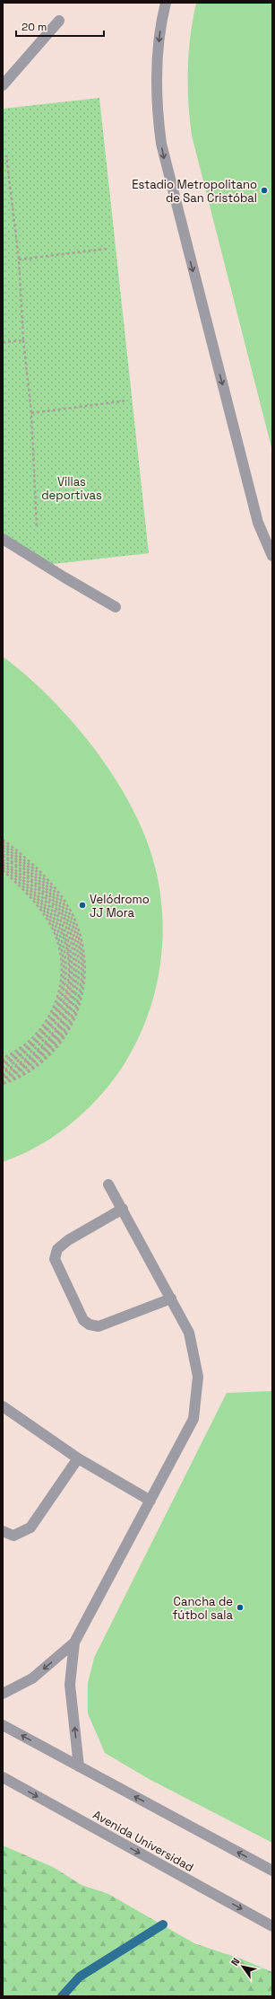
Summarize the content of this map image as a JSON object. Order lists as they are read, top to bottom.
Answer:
{
  "streets": {
    "street": ["Avenida Universidad"]
  },
  "parks": ["Villas deportivas"],
  "places": ["Estadio Metropolitano de San Cristóbal", "Velódromo JJ Mora", "Cancha de fútbol sala"],
  "scale_bar": "20 m",
  "north": "top left"
}
